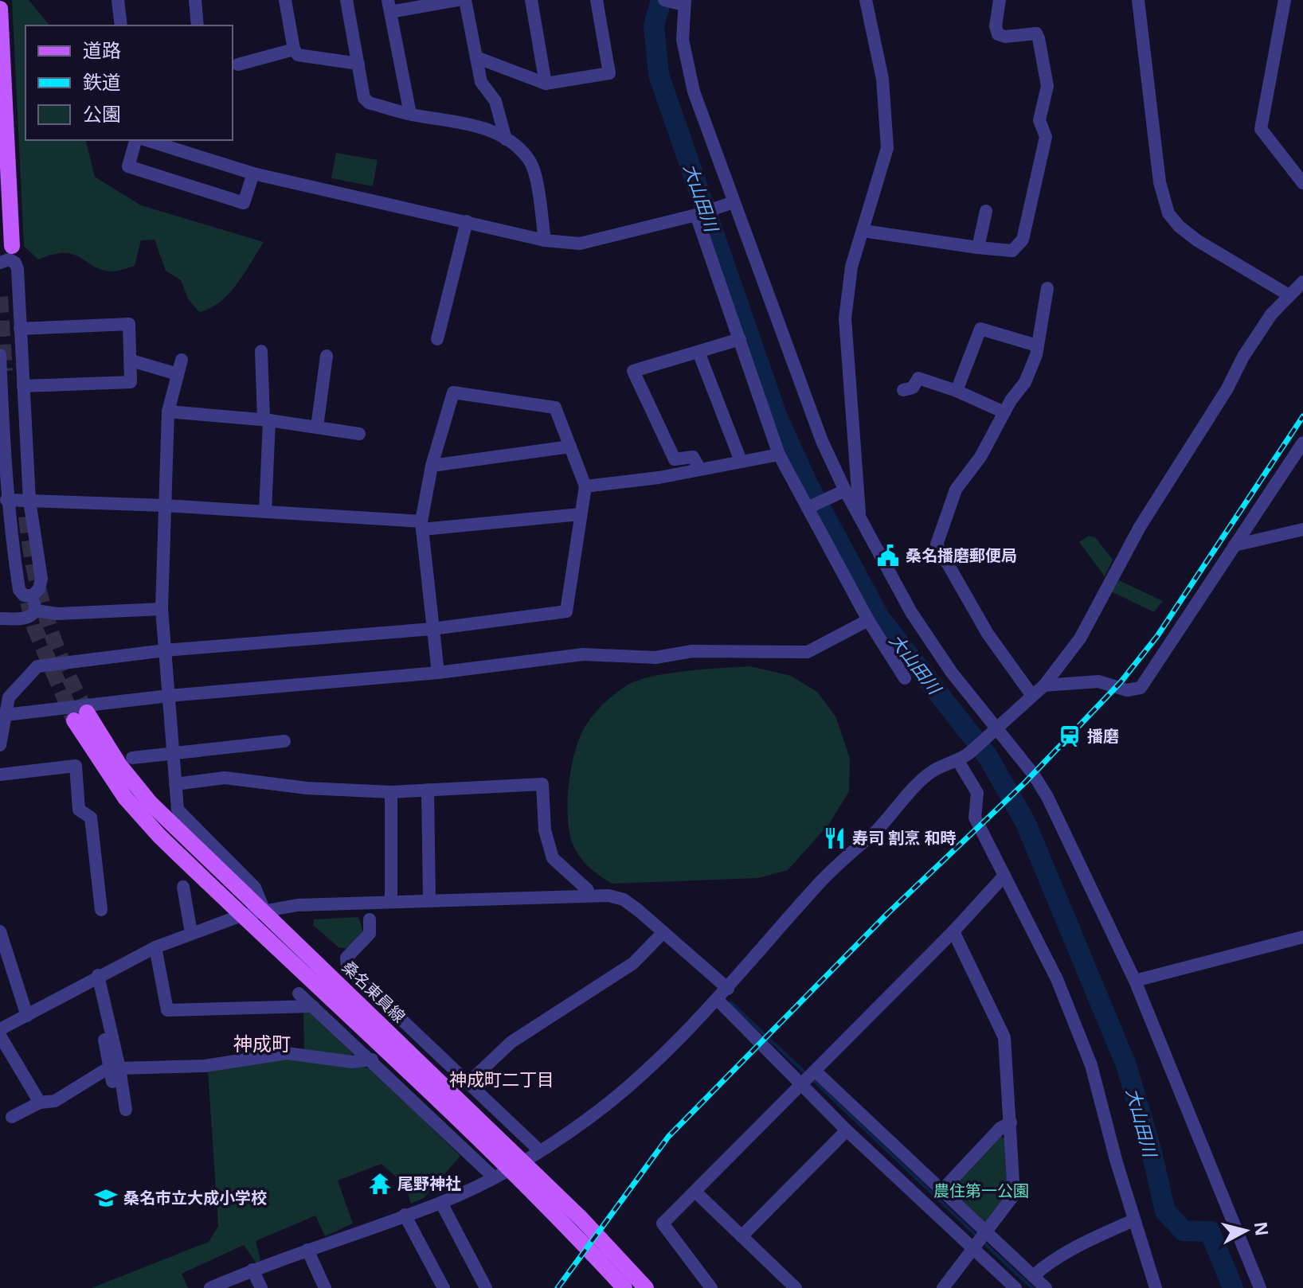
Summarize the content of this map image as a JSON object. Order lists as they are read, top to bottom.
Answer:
{
  "streets": {
    "main road": ["桑名東員線"]
  },
  "districts": ["神成町", "神成町二丁目"],
  "water": ["大山田川"],
  "parks": ["農住第一公園"],
  "places": {
    "public building": ["桑名播磨郵便局"],
    "station": ["播磨"],
    "restaurant": ["寿司 割烹 和時"],
    "temple": ["尾野神社"],
    "school or university": ["桑名市立大成小学校"]
  },
  "legend": ["道路", "鉄道", "公園"],
  "north": "right"
}
